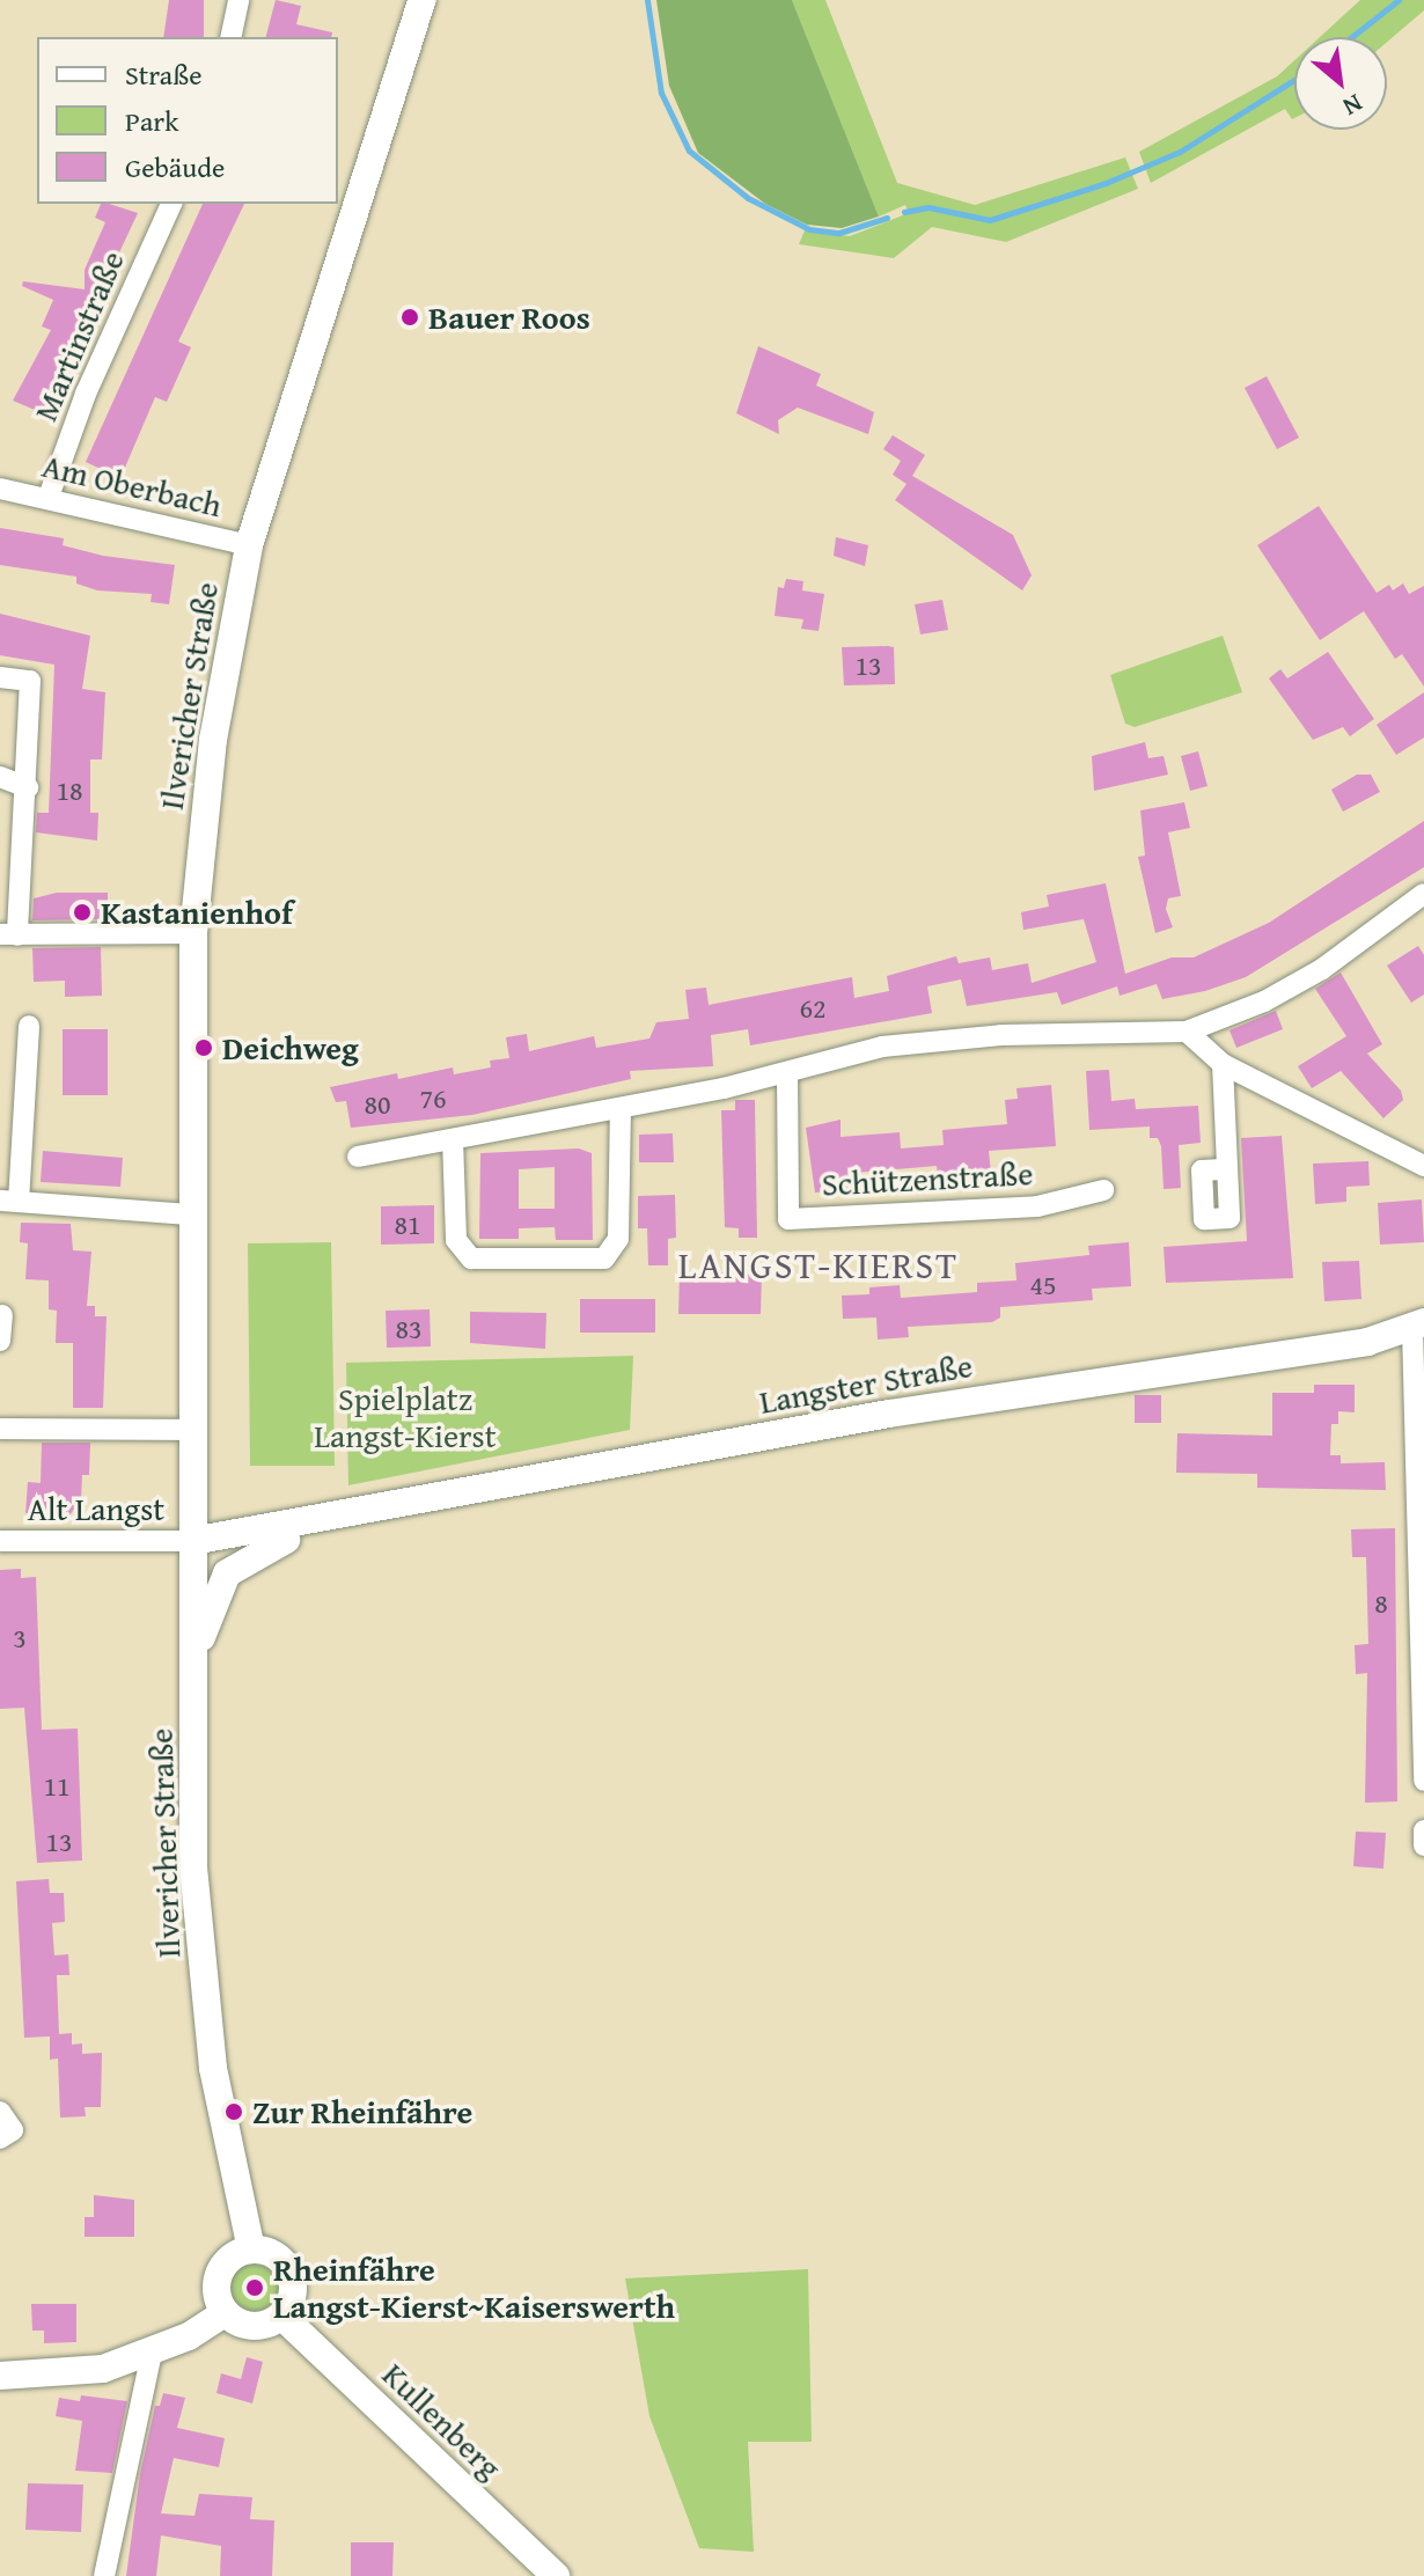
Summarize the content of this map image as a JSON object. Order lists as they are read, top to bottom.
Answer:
{
  "streets": {
    "street": [
      "Martinstraße",
      "Am Oberbach",
      "Ilvericher Straße",
      "Schützenstraße",
      "Langster Straße",
      "Alt Langst",
      "Kullenberg"
    ]
  },
  "crossings": [
    ["Martinstraße", "Am Oberbach"],
    ["Am Oberbach", "Ilvericher Straße"],
    ["Ilvericher Straße", "Langster Straße"],
    ["Ilvericher Straße", "Alt Langst"],
    ["Ilvericher Straße", "Kullenberg"],
    ["Langster Straße", "Alt Langst"]
  ],
  "districts": ["LANGST-KIERST"],
  "parks": ["Spielplatz Langst-Kierst"],
  "places": [
    "Bauer Roos",
    "Kastanienhof",
    "Deichweg",
    "Zur Rheinfähre",
    "Rheinfähre Langst-Kierst~Kaiserswerth"
  ],
  "house_numbers": [
    "13",
    "18",
    "62",
    "76",
    "80",
    "81",
    "45",
    "83",
    "8",
    "3",
    "11",
    "13"
  ],
  "legend": ["Straße", "Park", "Gebäude"],
  "north": "bottom right"
}
